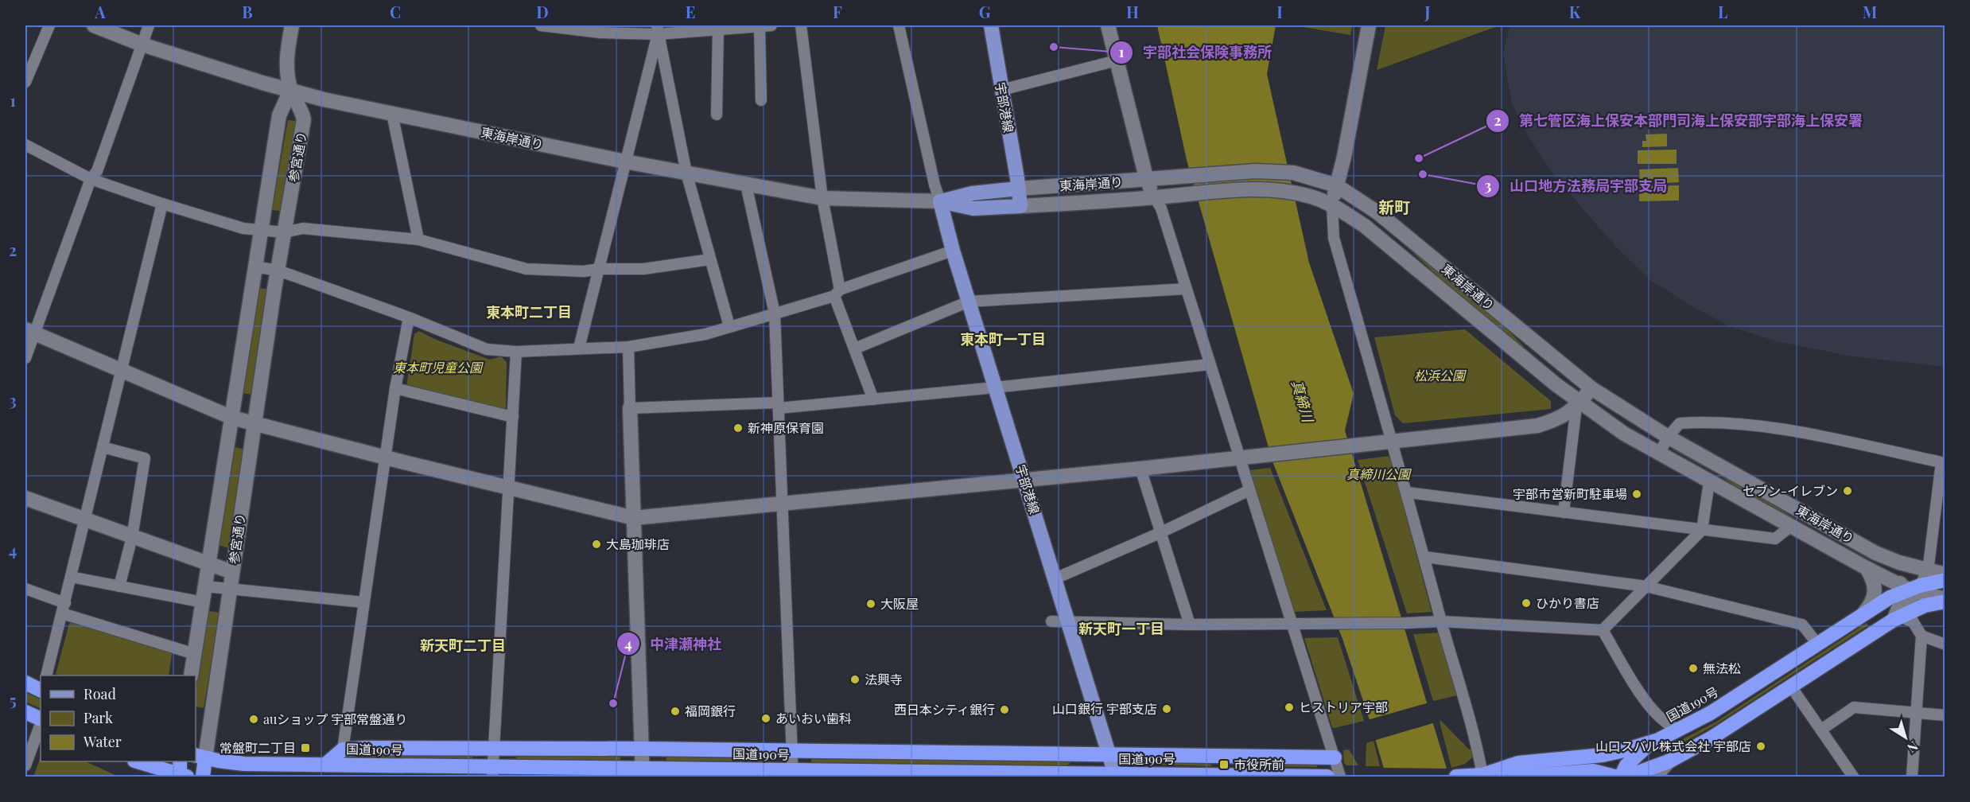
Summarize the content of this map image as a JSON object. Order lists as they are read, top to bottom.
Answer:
{
  "streets": {
    "highway": ["国道190号"],
    "main road": ["宇部港線"],
    "street": ["東海岸通り", "参宮通り"]
  },
  "crossings": [
    ["宇部港線", "東海岸通り"],
    ["宇部港線", "国道190号"],
    ["東海岸通り", "参宮通り"],
    ["東海岸通り", "国道190号"],
    ["参宮通り", "国道190号"]
  ],
  "districts": [
    "新町",
    "東本町二丁目",
    "東本町一丁目",
    "新天町一丁目",
    "新天町二丁目"
  ],
  "water": ["真締川"],
  "parks": ["東本町児童公園", "松浜公園", "真締川公園"],
  "places": {
    "other": [
      "宇部社会保険事務所",
      "第七管区海上保安本部門司海上保安部宇部海上保安署",
      "山口地方法務局宇部支局",
      "新神原保育園",
      "セブン-イレブン",
      "宇部市営新町駐車場",
      "大島珈琲店",
      "ひかり書店",
      "大阪屋",
      "無法松",
      "法興寺",
      "中津瀬神社",
      "ヒストリア宇部",
      "山口銀行 宇部支店",
      "西日本シティ銀行",
      "福岡銀行",
      "あいおい歯科",
      "auショップ 宇部常盤通り",
      "山口スバル株式会社 宇部店"
    ],
    "transit": ["常盤町二丁目", "市役所前"]
  },
  "legend": ["Road", "Park", "Water"],
  "north": "bottom right",
  "grid": {
    "columns": [
      "A",
      "B",
      "C",
      "D",
      "E",
      "F",
      "G",
      "H",
      "I",
      "J",
      "K",
      "L",
      "M"
    ],
    "rows": [
      "1",
      "2",
      "3",
      "4",
      "5"
    ]
  }
}
